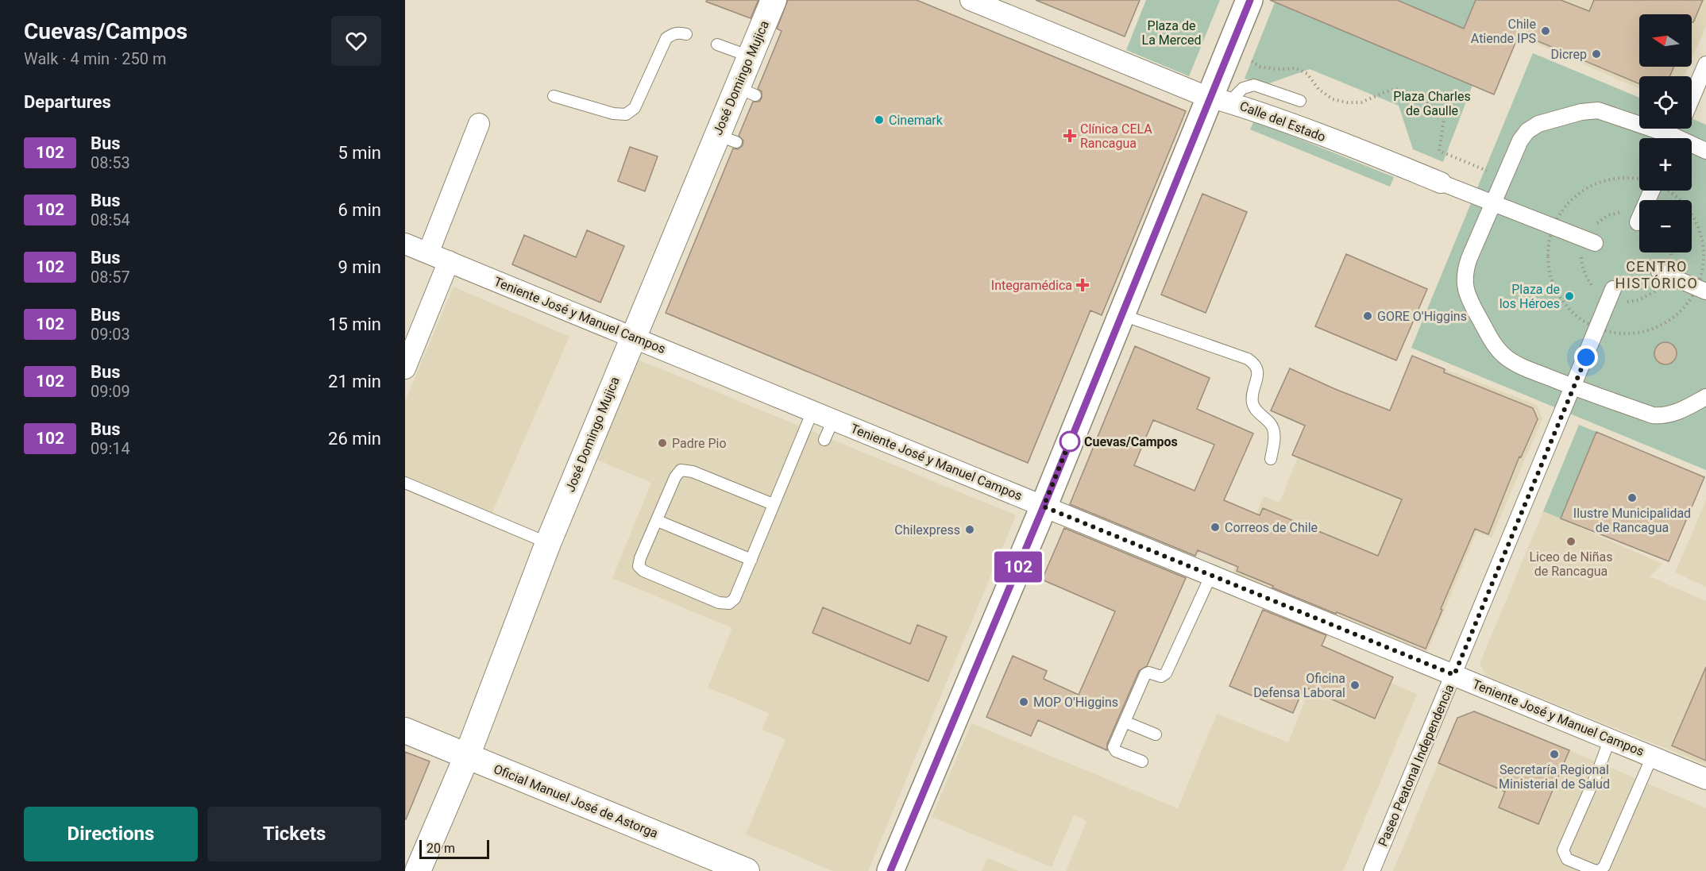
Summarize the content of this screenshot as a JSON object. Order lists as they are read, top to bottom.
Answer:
{
  "streets": {
    "street": [
      "José Domingo Mujica",
      "Calle del Estado",
      "Teniente José y Manuel Campos",
      "Paseo Peatonal Independencia",
      "Oficial Manuel José de Astorga"
    ]
  },
  "crossings": [
    ["José Domingo Mujica", "Teniente José y Manuel Campos"],
    ["José Domingo Mujica", "Oficial Manuel José de Astorga"],
    ["Teniente José y Manuel Campos", "Paseo Peatonal Independencia"]
  ],
  "districts": ["CENTRO HISTÓRICO"],
  "parks": ["Plaza de La Merced", "Plaza Charles de Gaulle"],
  "places": {
    "other": [
      "Chile Atiende IPS",
      "Dicrep",
      "Cinemark",
      "Plaza de los Héroes",
      "GORE O'Higgins",
      "Cuevas/Campos",
      "Padre Pio",
      "Ilustre Municipalidad de Rancagua",
      "Correos de Chile",
      "Chilexpress",
      "Liceo de Niñas de Rancagua",
      "Oficina Defensa Laboral",
      "MOP O'Higgins",
      "Secretaría Regional Ministerial de Salud"
    ],
    "health": ["Clínica CELA Rancagua", "Integramédica"]
  },
  "lines": ["bus line 102"],
  "scale_bar": "20 m",
  "north": "left",
  "page": {
    "heading": [
      ["Cuevas/Campos", "Walk · 4 min · 250 m"],
      "Departures"
    ],
    "on_map": "102",
    "map_buttons": ["+", "−"],
    "list": [
      {
        "mark": "102",
        "name": "Bus",
        "note": "08:53",
        "value": "5 min"
      },
      {
        "mark": "102",
        "name": "Bus",
        "note": "08:54",
        "value": "6 min"
      },
      {
        "mark": "102",
        "name": "Bus",
        "note": "08:57",
        "value": "9 min"
      },
      {
        "mark": "102",
        "name": "Bus",
        "note": "09:03",
        "value": "15 min"
      },
      {
        "mark": "102",
        "name": "Bus",
        "note": "09:09",
        "value": "21 min"
      },
      {
        "mark": "102",
        "name": "Bus",
        "note": "09:14",
        "value": "26 min"
      }
    ],
    "buttons": ["Directions", "Tickets"],
    "scale": "20 m"
  }
}
